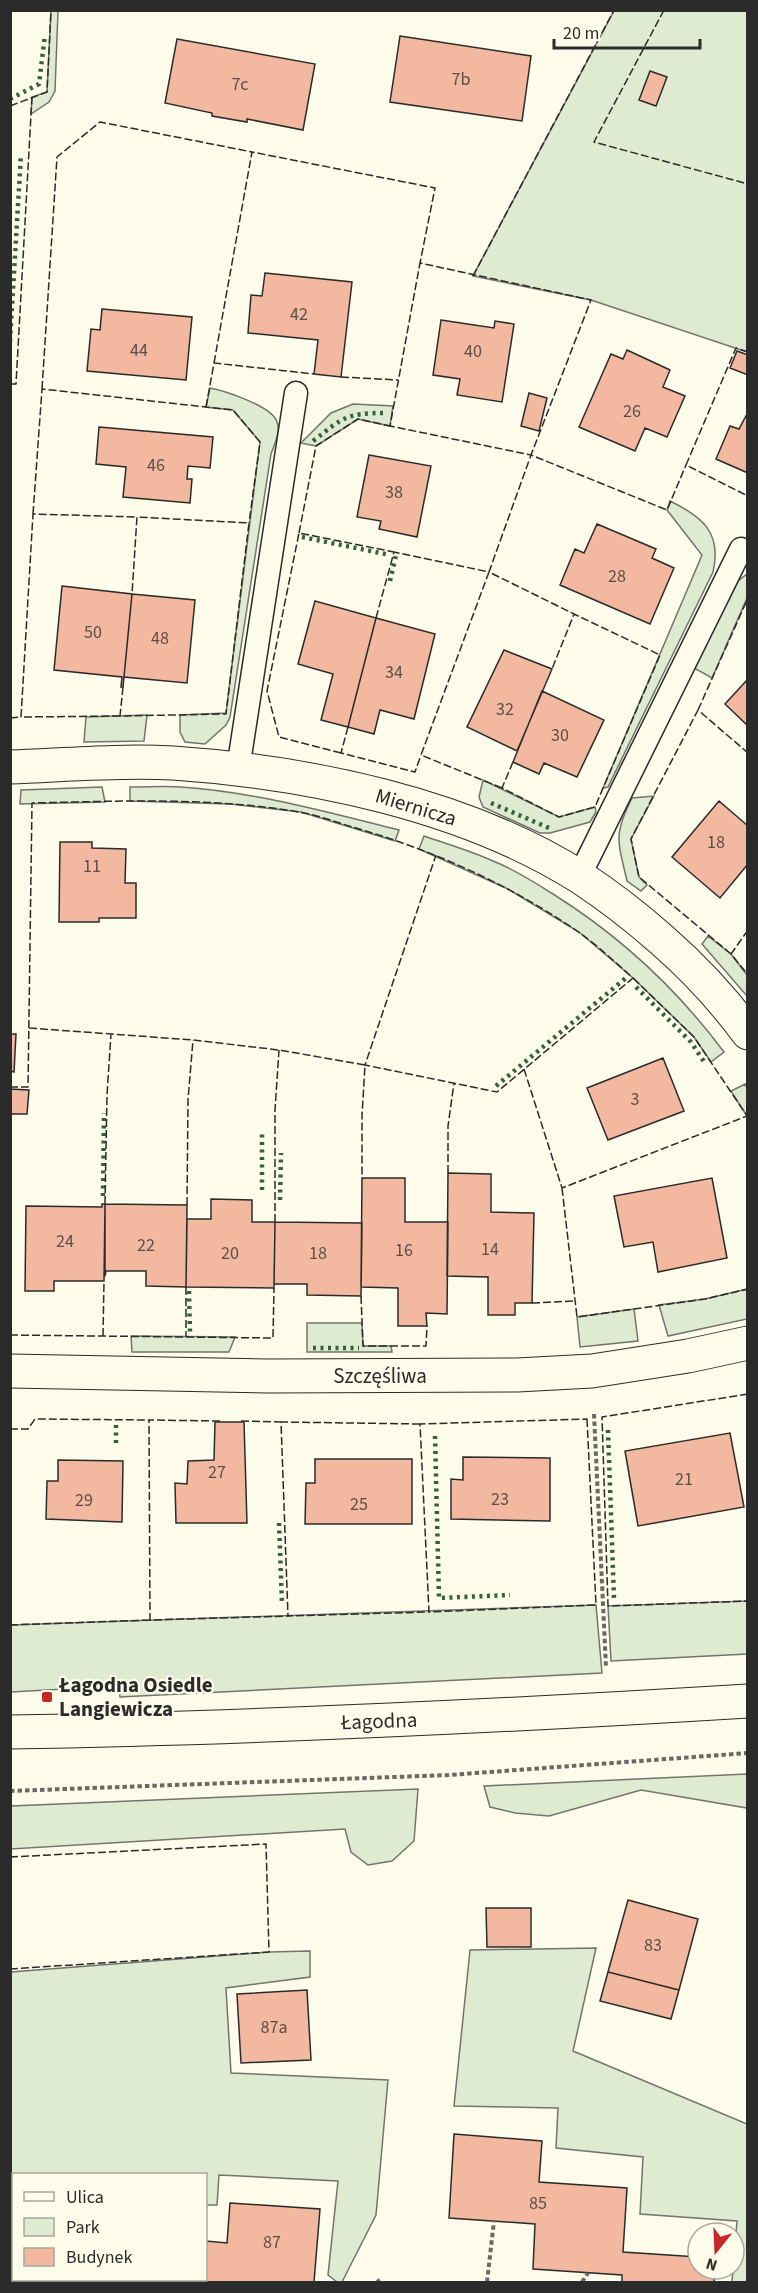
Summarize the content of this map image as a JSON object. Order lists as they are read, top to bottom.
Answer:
{
  "streets": {
    "street": ["Miernicza", "Szczęśliwa", "Łagodna"]
  },
  "places": {
    "transit": ["Łagodna Osiedle Langiewicza"]
  },
  "house_numbers": [
    "7b",
    "7c",
    "42",
    "44",
    "40",
    "26",
    "46",
    "38",
    "28",
    "50",
    "48",
    "34",
    "32",
    "30",
    "18",
    "11",
    "3",
    "24",
    "22",
    "14",
    "16",
    "20",
    "18",
    "27",
    "21",
    "23",
    "29",
    "25",
    "83",
    "87a",
    "85",
    "87"
  ],
  "legend": ["Ulica", "Park", "Budynek"],
  "scale_bar": "20 m",
  "north": "bottom"
}
